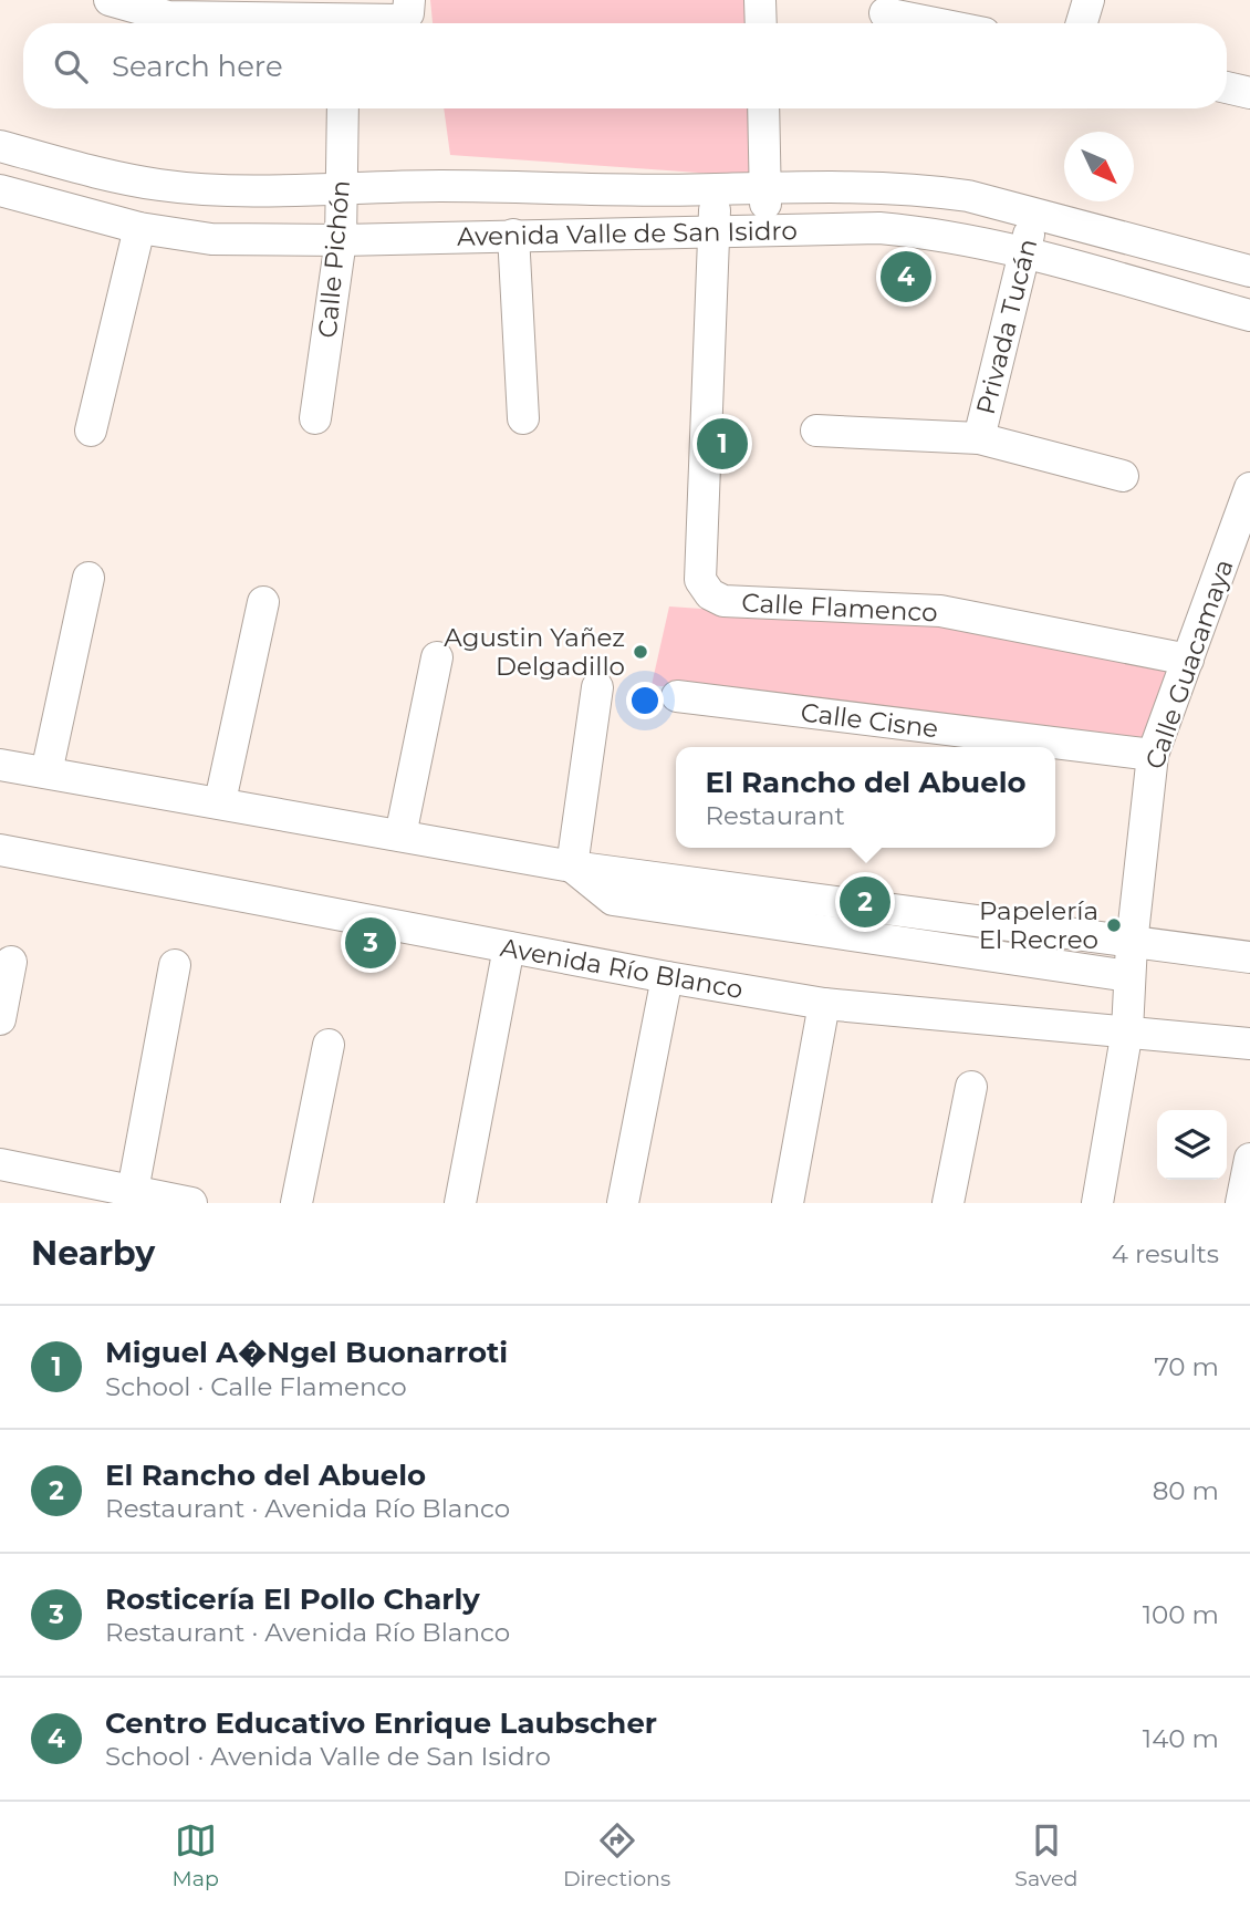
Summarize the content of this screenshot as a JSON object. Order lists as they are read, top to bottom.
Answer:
{
  "streets": {
    "street": [
      "Avenida Valle de San Isidro",
      "Calle Pichón",
      "Privada Tucán",
      "Calle Flamenco",
      "Calle Guacamaya",
      "Calle Cisne",
      "Avenida Río Blanco"
    ]
  },
  "crossings": [
    ["Avenida Valle de San Isidro", "Calle Pichón"],
    ["Avenida Valle de San Isidro", "Privada Tucán"],
    ["Avenida Valle de San Isidro", "Calle Flamenco"],
    ["Calle Flamenco", "Calle Guacamaya"],
    ["Calle Guacamaya", "Calle Cisne"],
    ["Calle Guacamaya", "Avenida Río Blanco"]
  ],
  "places": ["Agustin Yañez Delgadillo", "Papelería El Recreo"],
  "north": "bottom right",
  "page": {
    "search": "Search here",
    "pins": [
      "4",
      "1",
      "2",
      "3"
    ],
    "popup": ["El Rancho del Abuelo", "Restaurant"],
    "heading": ["Nearby", "4 results"],
    "list": [
      {
        "mark": "1",
        "name": "Miguel A�Ngel Buonarroti",
        "note": "School · Calle Flamenco",
        "value": "70 m"
      },
      {
        "mark": "2",
        "name": "El Rancho del Abuelo",
        "note": "Restaurant · Avenida Río Blanco",
        "value": "80 m"
      },
      {
        "mark": "3",
        "name": "Rosticería El Pollo Charly",
        "note": "Restaurant · Avenida Río Blanco",
        "value": "100 m"
      },
      {
        "mark": "4",
        "name": "Centro Educativo Enrique Laubscher",
        "note": "School · Avenida Valle de San Isidro",
        "value": "140 m"
      }
    ],
    "nav": ["Map", "Directions", "Saved"]
  }
}
